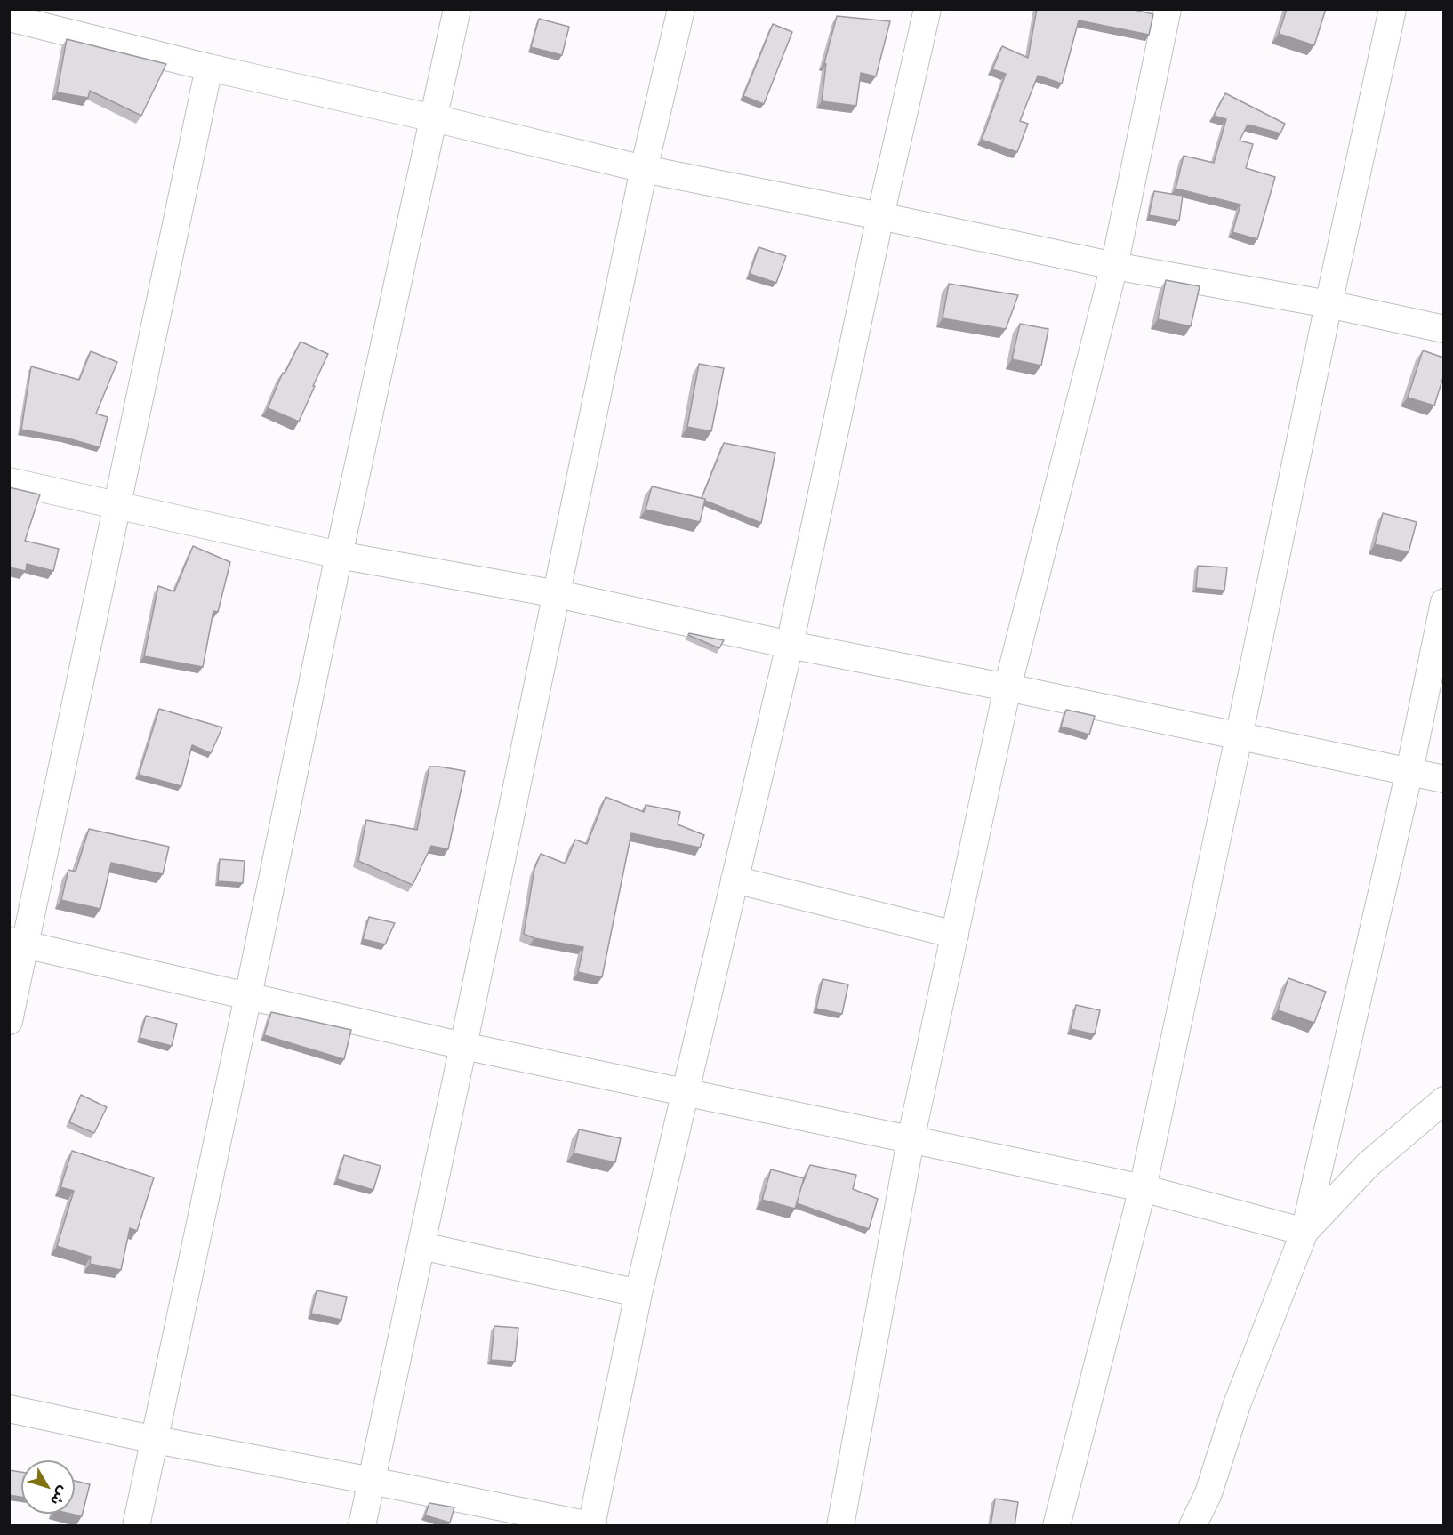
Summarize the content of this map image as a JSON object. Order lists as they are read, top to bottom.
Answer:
{
  "north": "bottom right"
}
